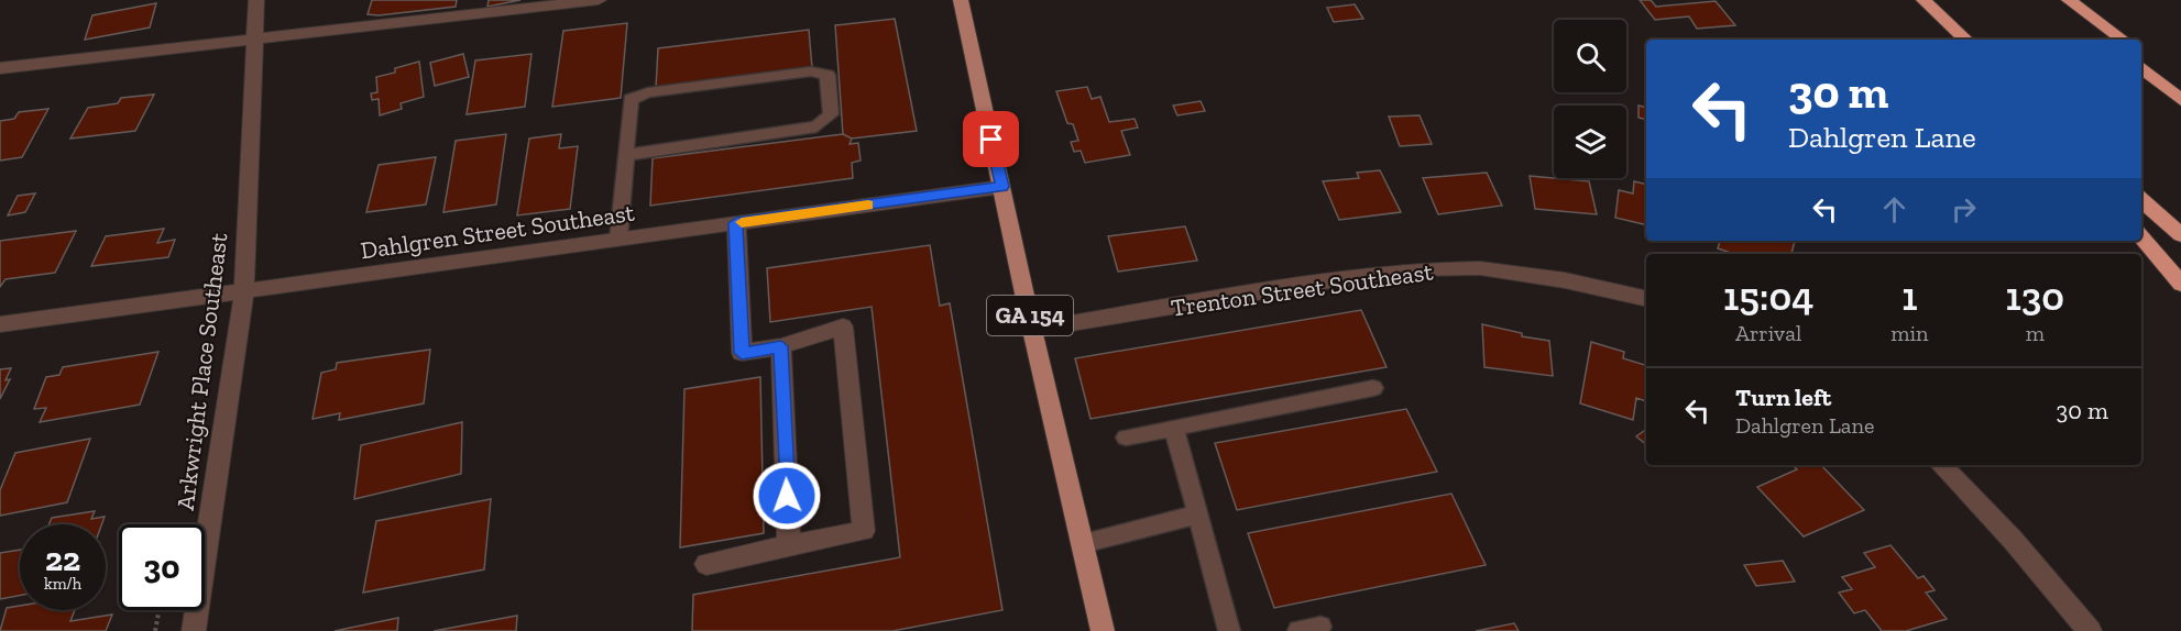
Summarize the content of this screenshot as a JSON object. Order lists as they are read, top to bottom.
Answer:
{
  "streets": {
    "main road": ["GA 154"],
    "street": ["Dahlgren Street Southeast", "Trenton Street Southeast", "Arkwright Place Southeast"]
  },
  "crossings": [
    ["Dahlgren Street Southeast", "GA 154"],
    ["Dahlgren Street Southeast", "Arkwright Place Southeast"],
    ["Trenton Street Southeast", "GA 154"]
  ],
  "page": {
    "turn": ["30 m", "Dahlgren Lane"],
    "eta": [
      "15:04",
      "Arrival",
      "1",
      "min",
      "130",
      "m"
    ],
    "list": [
      {
        "name": "Turn left",
        "note": "Dahlgren Lane",
        "value": "30 m"
      }
    ],
    "speed": "22 km/h",
    "limit": "30"
  }
}
